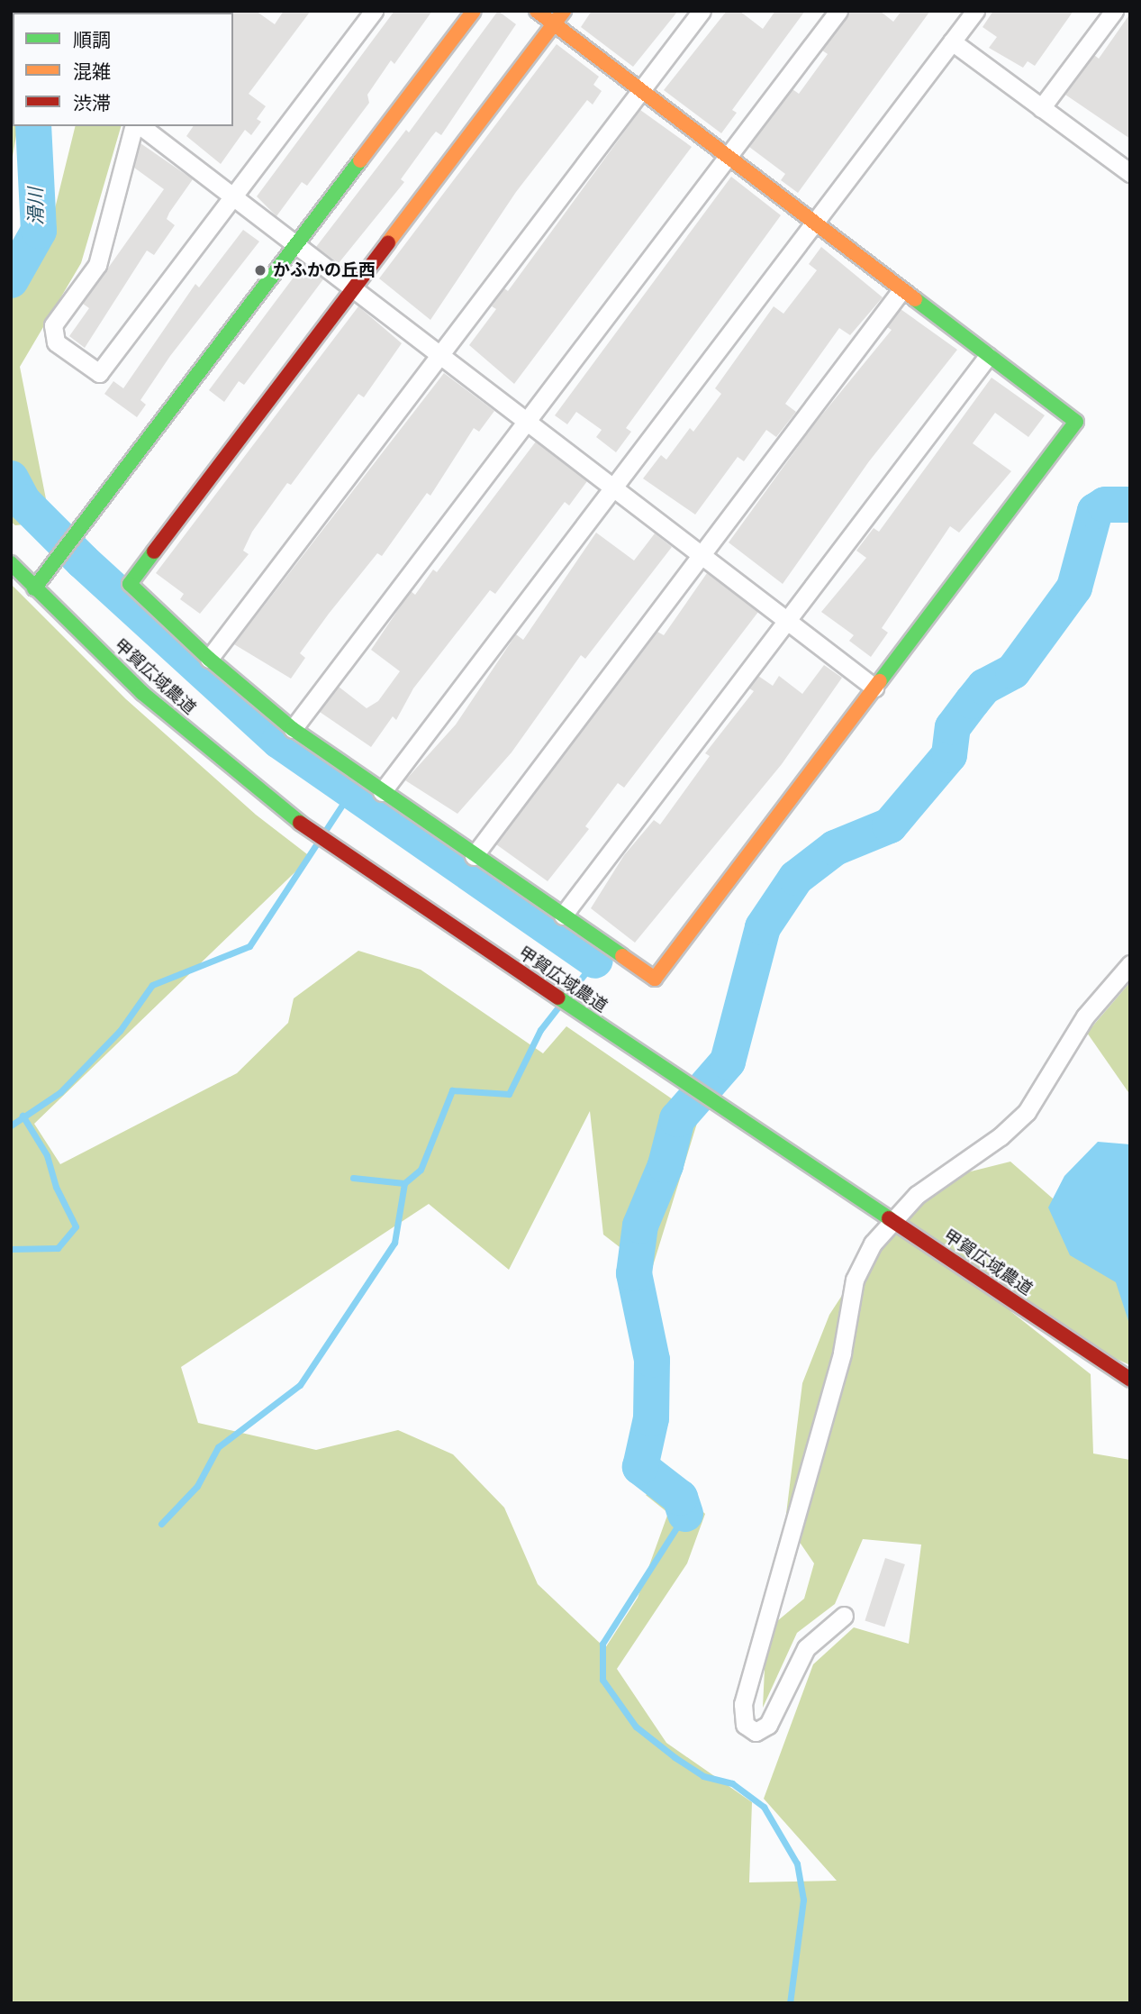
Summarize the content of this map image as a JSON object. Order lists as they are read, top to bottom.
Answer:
{
  "streets": {
    "street": ["甲賀広域農道"]
  },
  "water": ["滑川"],
  "places": ["かふかの丘西"],
  "legend": ["順調", "混雑", "渋滞"]
}
